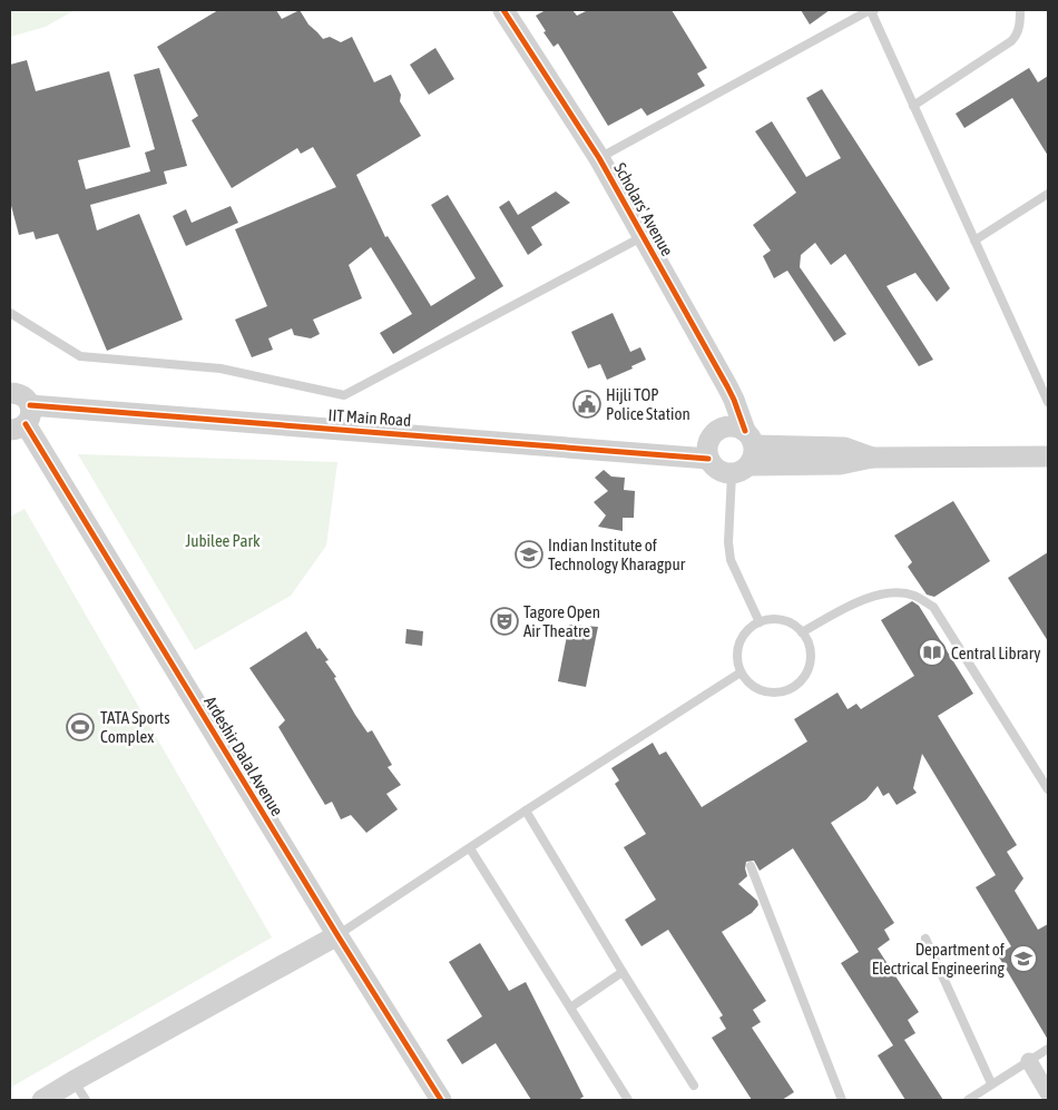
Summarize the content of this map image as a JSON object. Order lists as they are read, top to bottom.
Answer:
{
  "streets": {
    "street": ["Scholars' Avenue", "IIT Main Road", "Ardeshir Dalal Avenue"]
  },
  "crossings": [
    ["IIT Main Road", "Ardeshir Dalal Avenue"]
  ],
  "parks": ["Jubilee Park"],
  "places": {
    "public building": ["Hijli TOP Police Station"],
    "school or university": ["Indian Institute of Technology Kharagpur", "Department of Electrical Engineering"],
    "theatre": ["Tagore Open Air Theatre"],
    "library": ["Central Library"],
    "sports": ["TATA Sports Complex"]
  }
}
